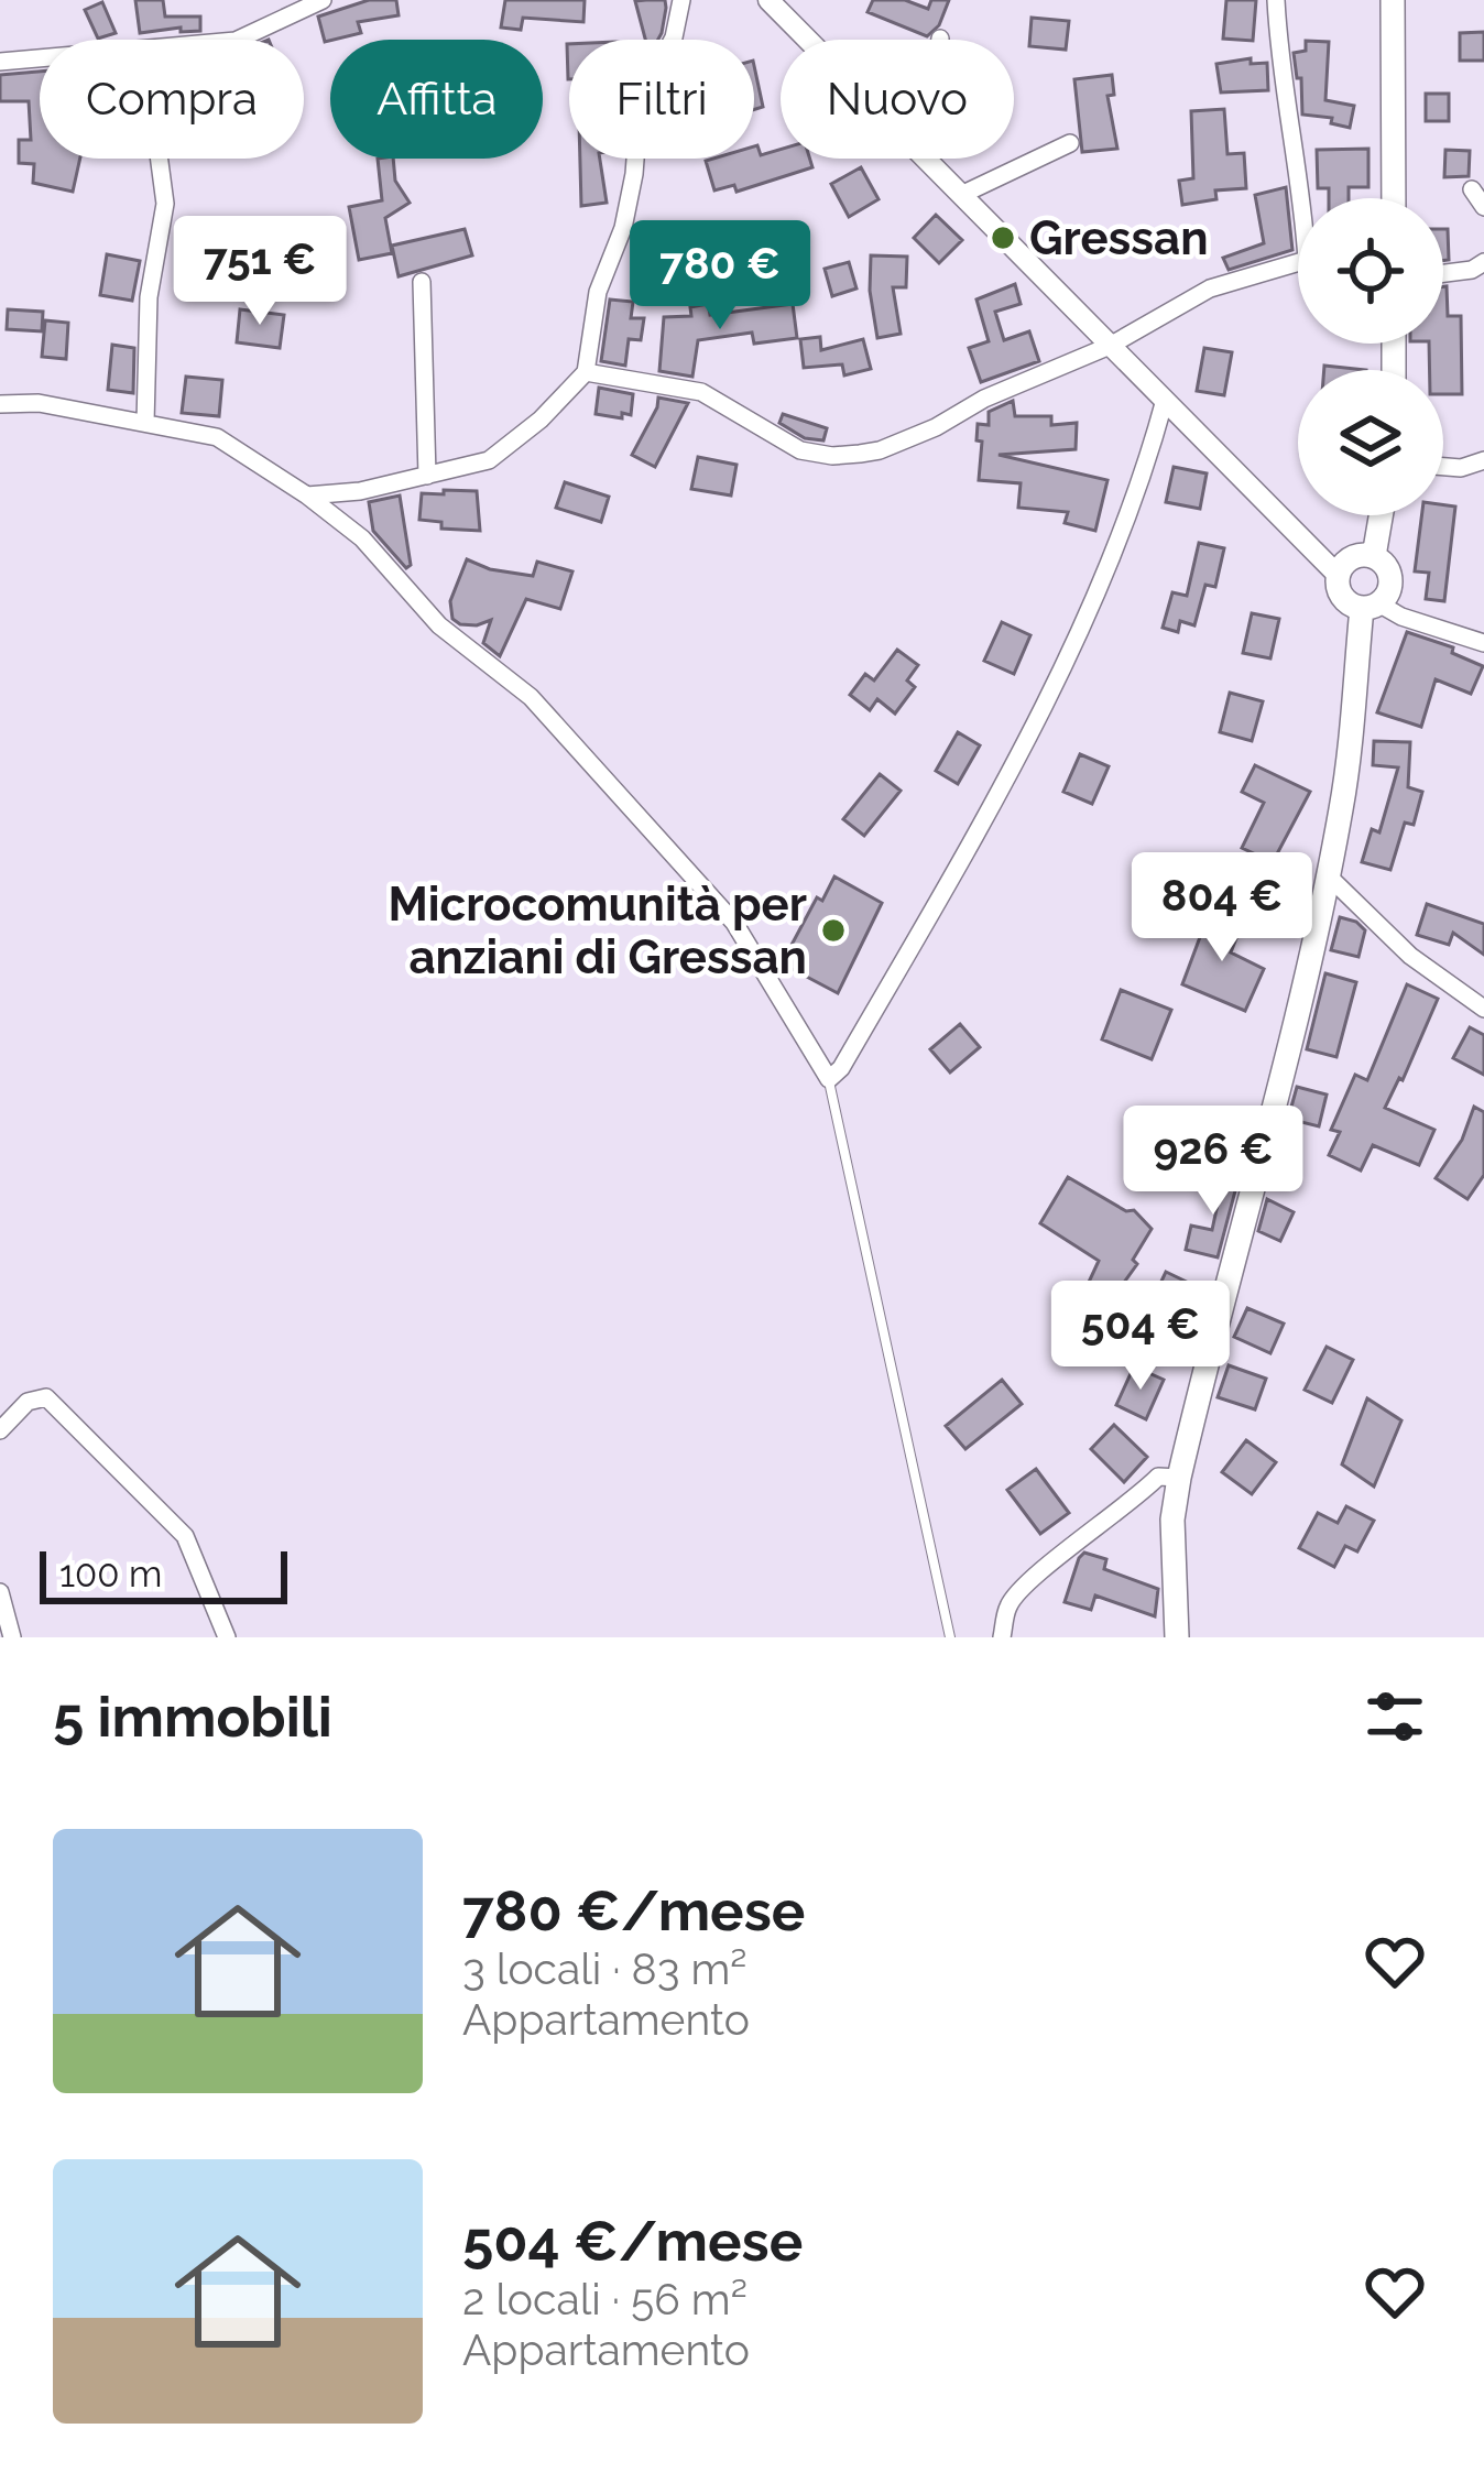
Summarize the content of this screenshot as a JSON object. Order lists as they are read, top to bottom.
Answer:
{
  "places": ["Gressan", "Microcomunità per anziani di Gressan"],
  "scale_bar": "100 m",
  "page": {
    "chip": [
      "Compra",
      "Affitta",
      "Filtri",
      "Nuovo"
    ],
    "price": [
      "751 €",
      "780 €",
      "804 €",
      "926 €",
      "504 €"
    ],
    "scale": "100 m",
    "heading": "5 immobili",
    "list": [
      {
        "name": "780 €/mese",
        "note": "3 locali · 83 m² · Appartamento"
      },
      {
        "name": "504 €/mese",
        "note": "2 locali · 56 m² · Appartamento"
      }
    ]
  }
}
